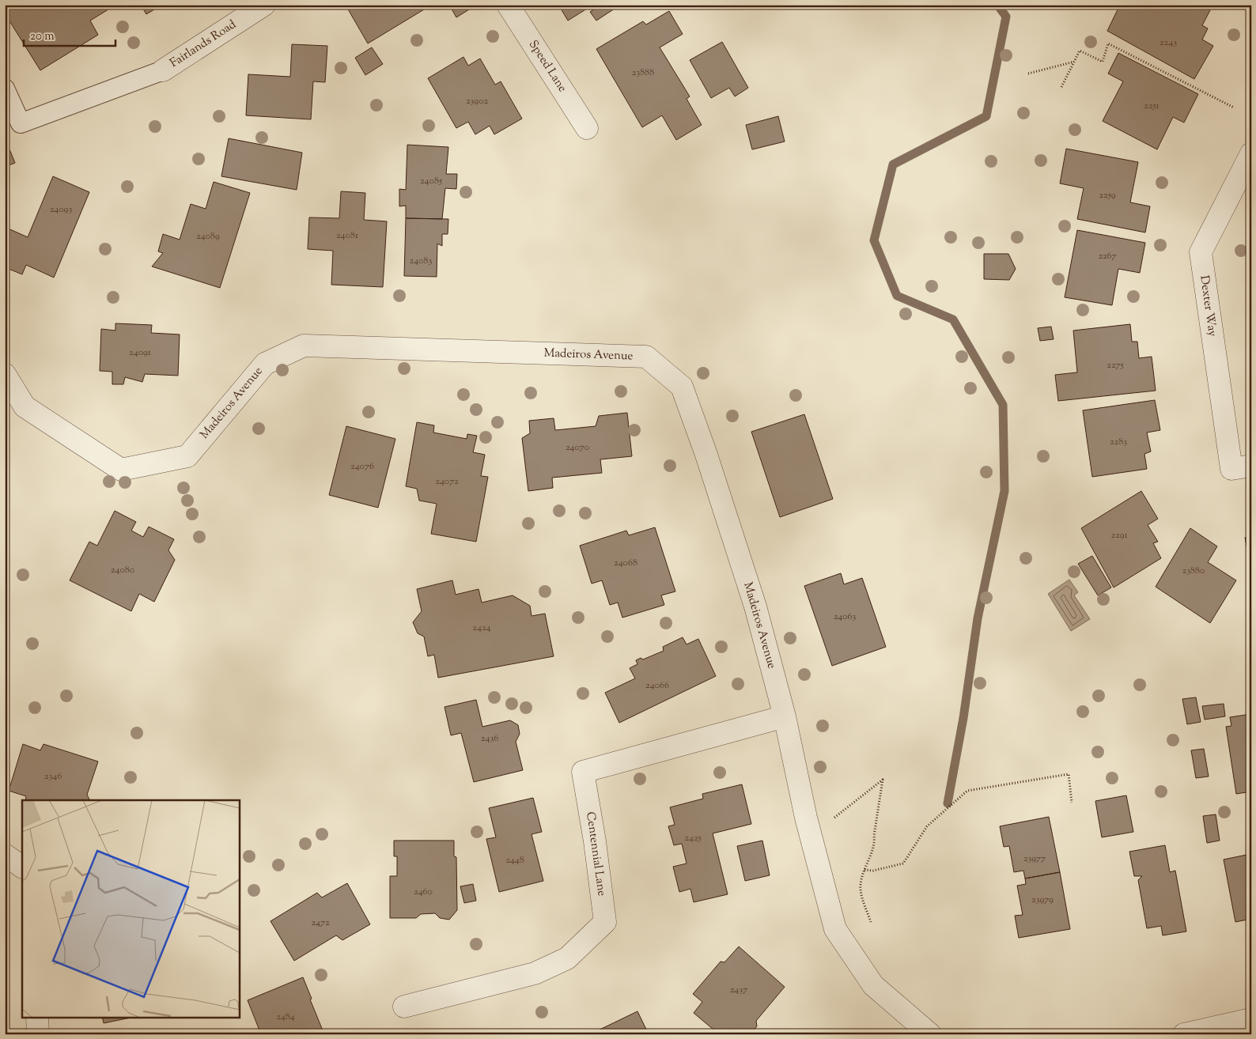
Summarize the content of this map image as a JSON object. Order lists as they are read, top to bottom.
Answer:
{
  "streets": {
    "street": [
      "Fairlands Road",
      "Speed Lane",
      "Dexter Way",
      "Madeiros Avenue",
      "Centennial Lane"
    ]
  },
  "crossings": [
    ["Madeiros Avenue", "Centennial Lane"]
  ],
  "house_numbers": [
    "2243",
    "23888",
    "23902",
    "2251",
    "24085",
    "2259",
    "24093",
    "24081",
    "24089",
    "2267",
    "24083",
    "24091",
    "2275",
    "2283",
    "24070",
    "24076",
    "24072",
    "2291",
    "24068",
    "24080",
    "23880",
    "24063",
    "2424",
    "24066",
    "2436",
    "2346",
    "2425",
    "23977",
    "2448",
    "2460",
    "23979",
    "2472",
    "2437",
    "2484"
  ],
  "scale_bar": "20 m"
}
